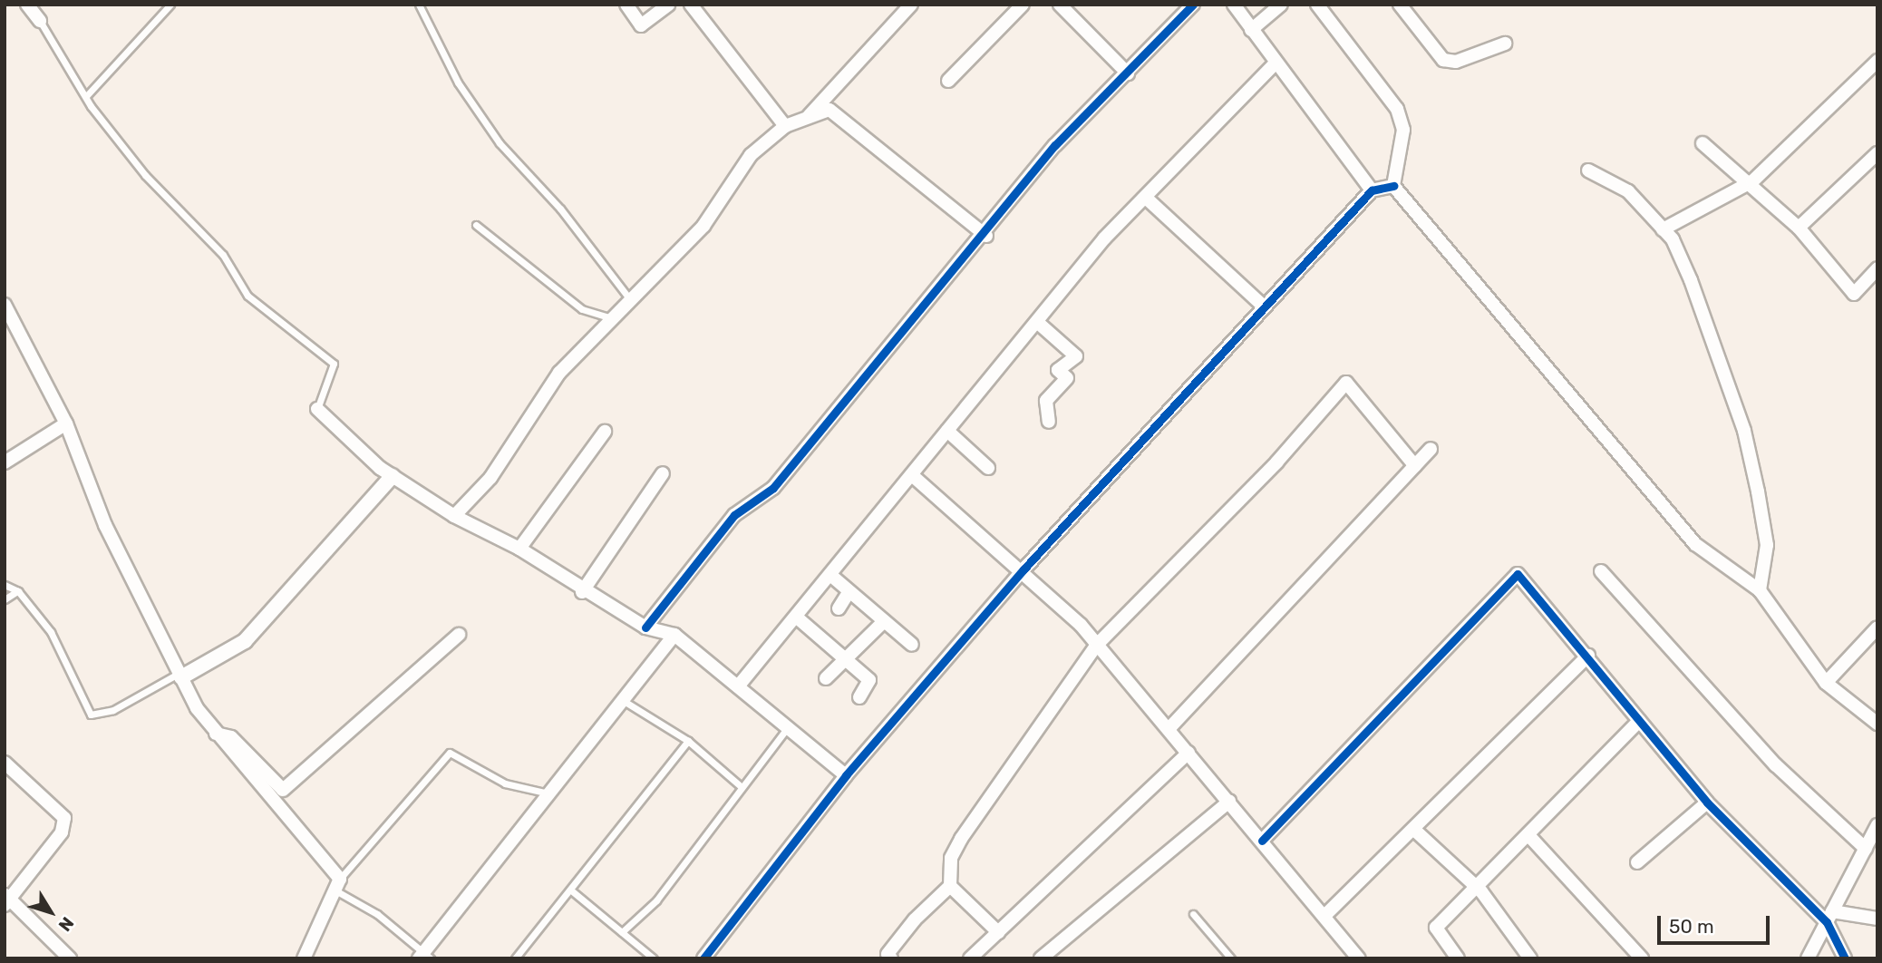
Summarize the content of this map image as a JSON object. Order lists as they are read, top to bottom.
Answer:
{
  "scale_bar": "50 m",
  "north": "bottom right"
}
